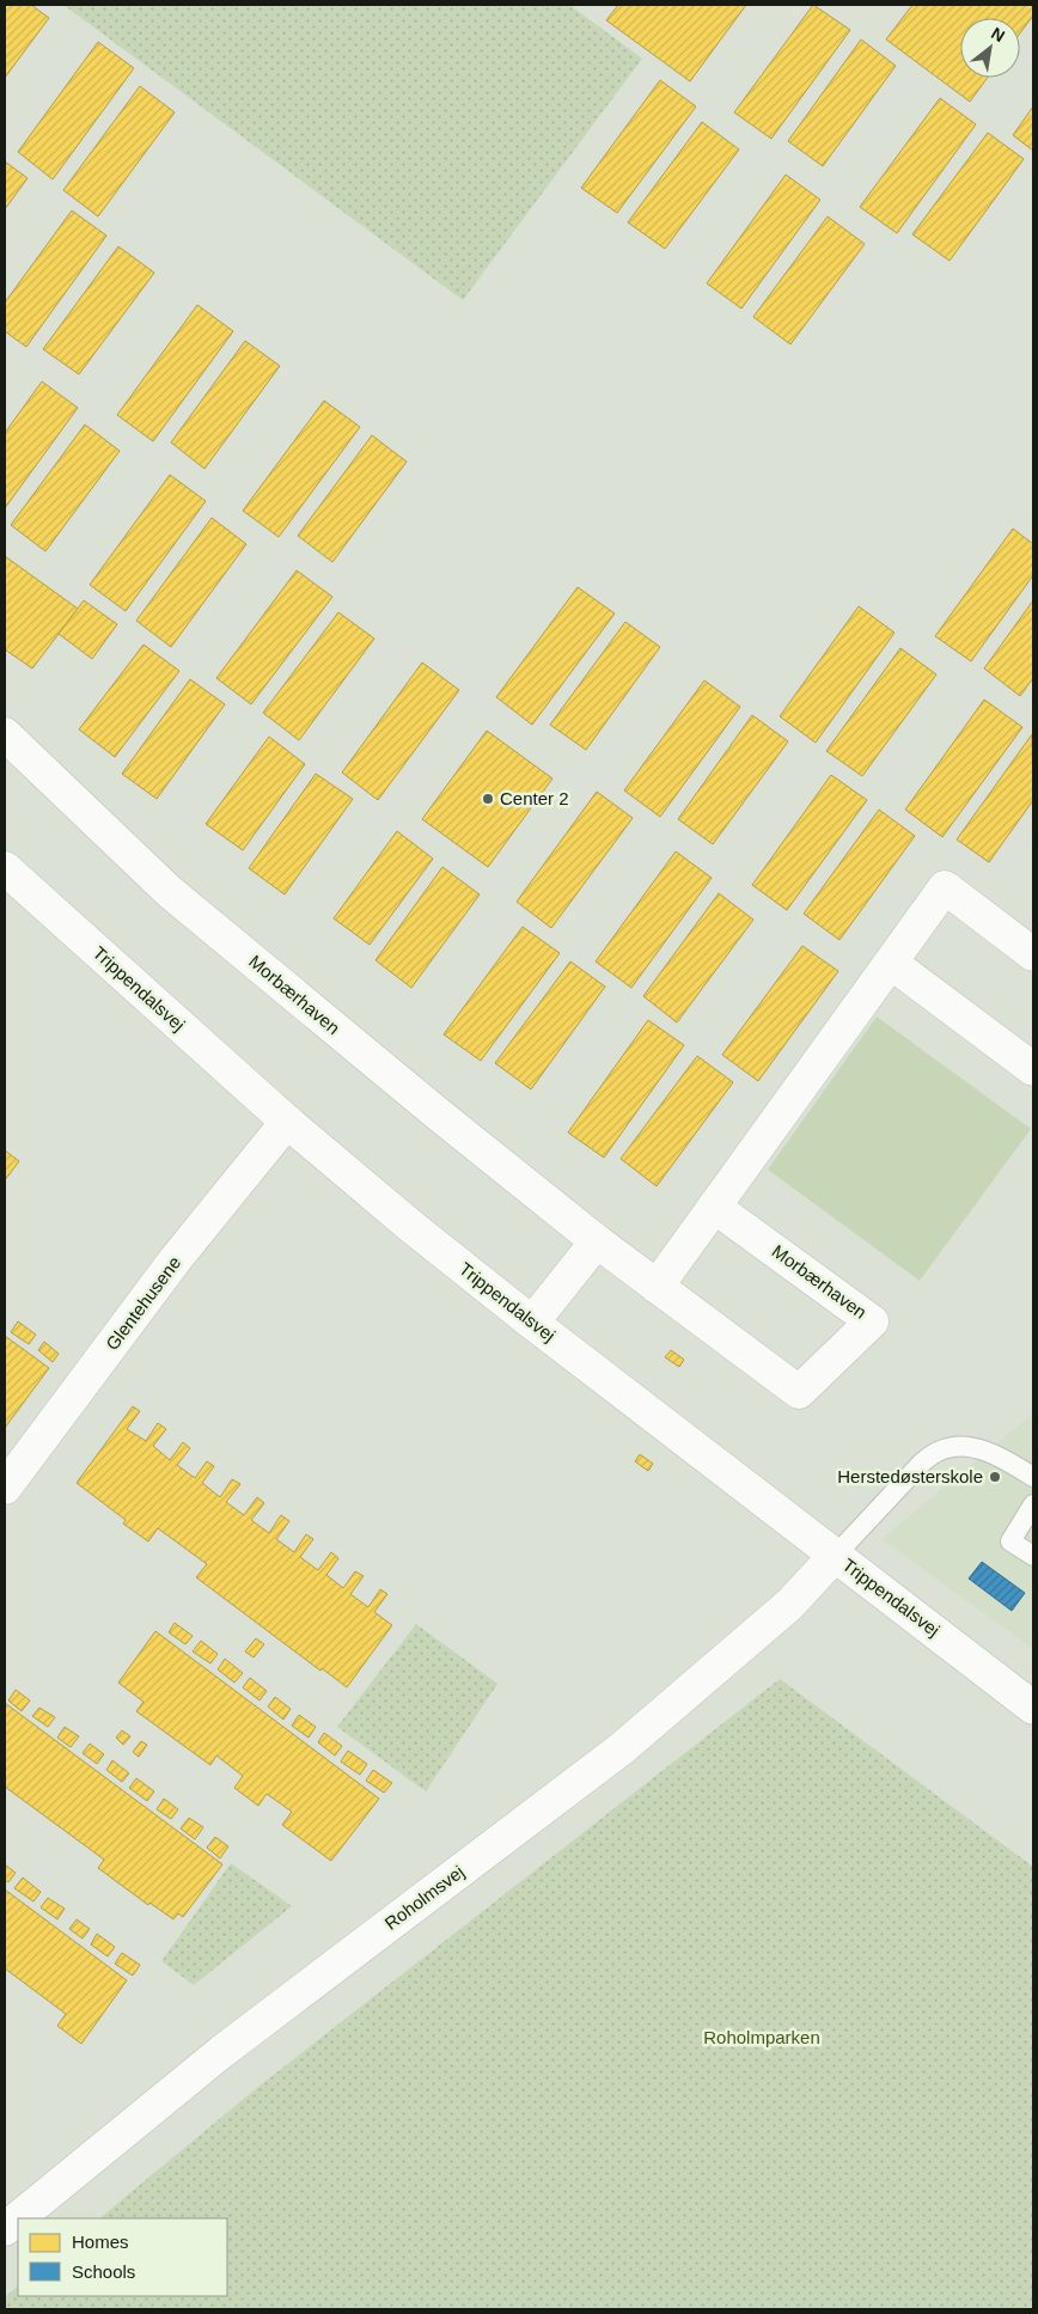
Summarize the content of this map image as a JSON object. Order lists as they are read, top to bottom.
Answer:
{
  "streets": {
    "street": [
      "Trippendalsvej",
      "Morbærhaven",
      "Glentehusene",
      "Roholmsvej"
    ]
  },
  "crossings": [
    ["Trippendalsvej", "Glentehusene"],
    ["Trippendalsvej", "Roholmsvej"]
  ],
  "parks": ["Roholmparken"],
  "places": ["Center 2", "Herstedøsterskole"],
  "legend": ["Homes", "Schools"],
  "north": "top right"
}
